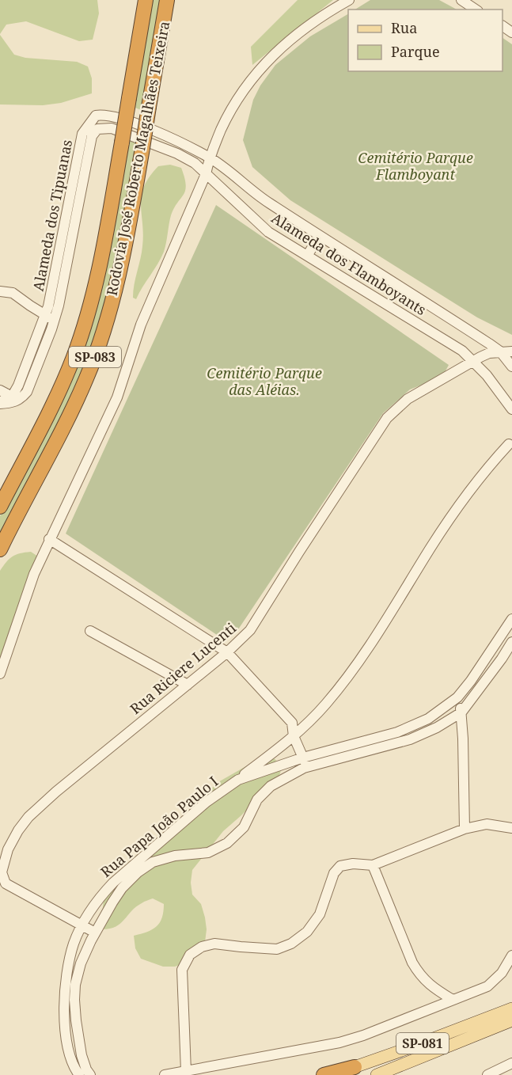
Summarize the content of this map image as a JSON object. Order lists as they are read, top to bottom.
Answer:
{
  "streets": {
    "highway": ["Rodovia José Roberto Magalhães Teixeira", "SP-083"],
    "main road": ["SP-081"],
    "street": [
      "Alameda dos Tipuanas",
      "Alameda dos Flamboyants",
      "Rua Riciere Lucenti",
      "Rua Papa João Paulo I"
    ]
  },
  "crossings": [
    ["Alameda dos Tipuanas", "Alameda dos Flamboyants"],
    ["Alameda dos Flamboyants", "Rua Riciere Lucenti"],
    ["Rua Riciere Lucenti", "Rua Papa João Paulo I"]
  ],
  "parks": ["Cemitério Parque Flamboyant", "Cemitério Parque das Aléias."],
  "legend": ["Rua", "Parque"]
}
